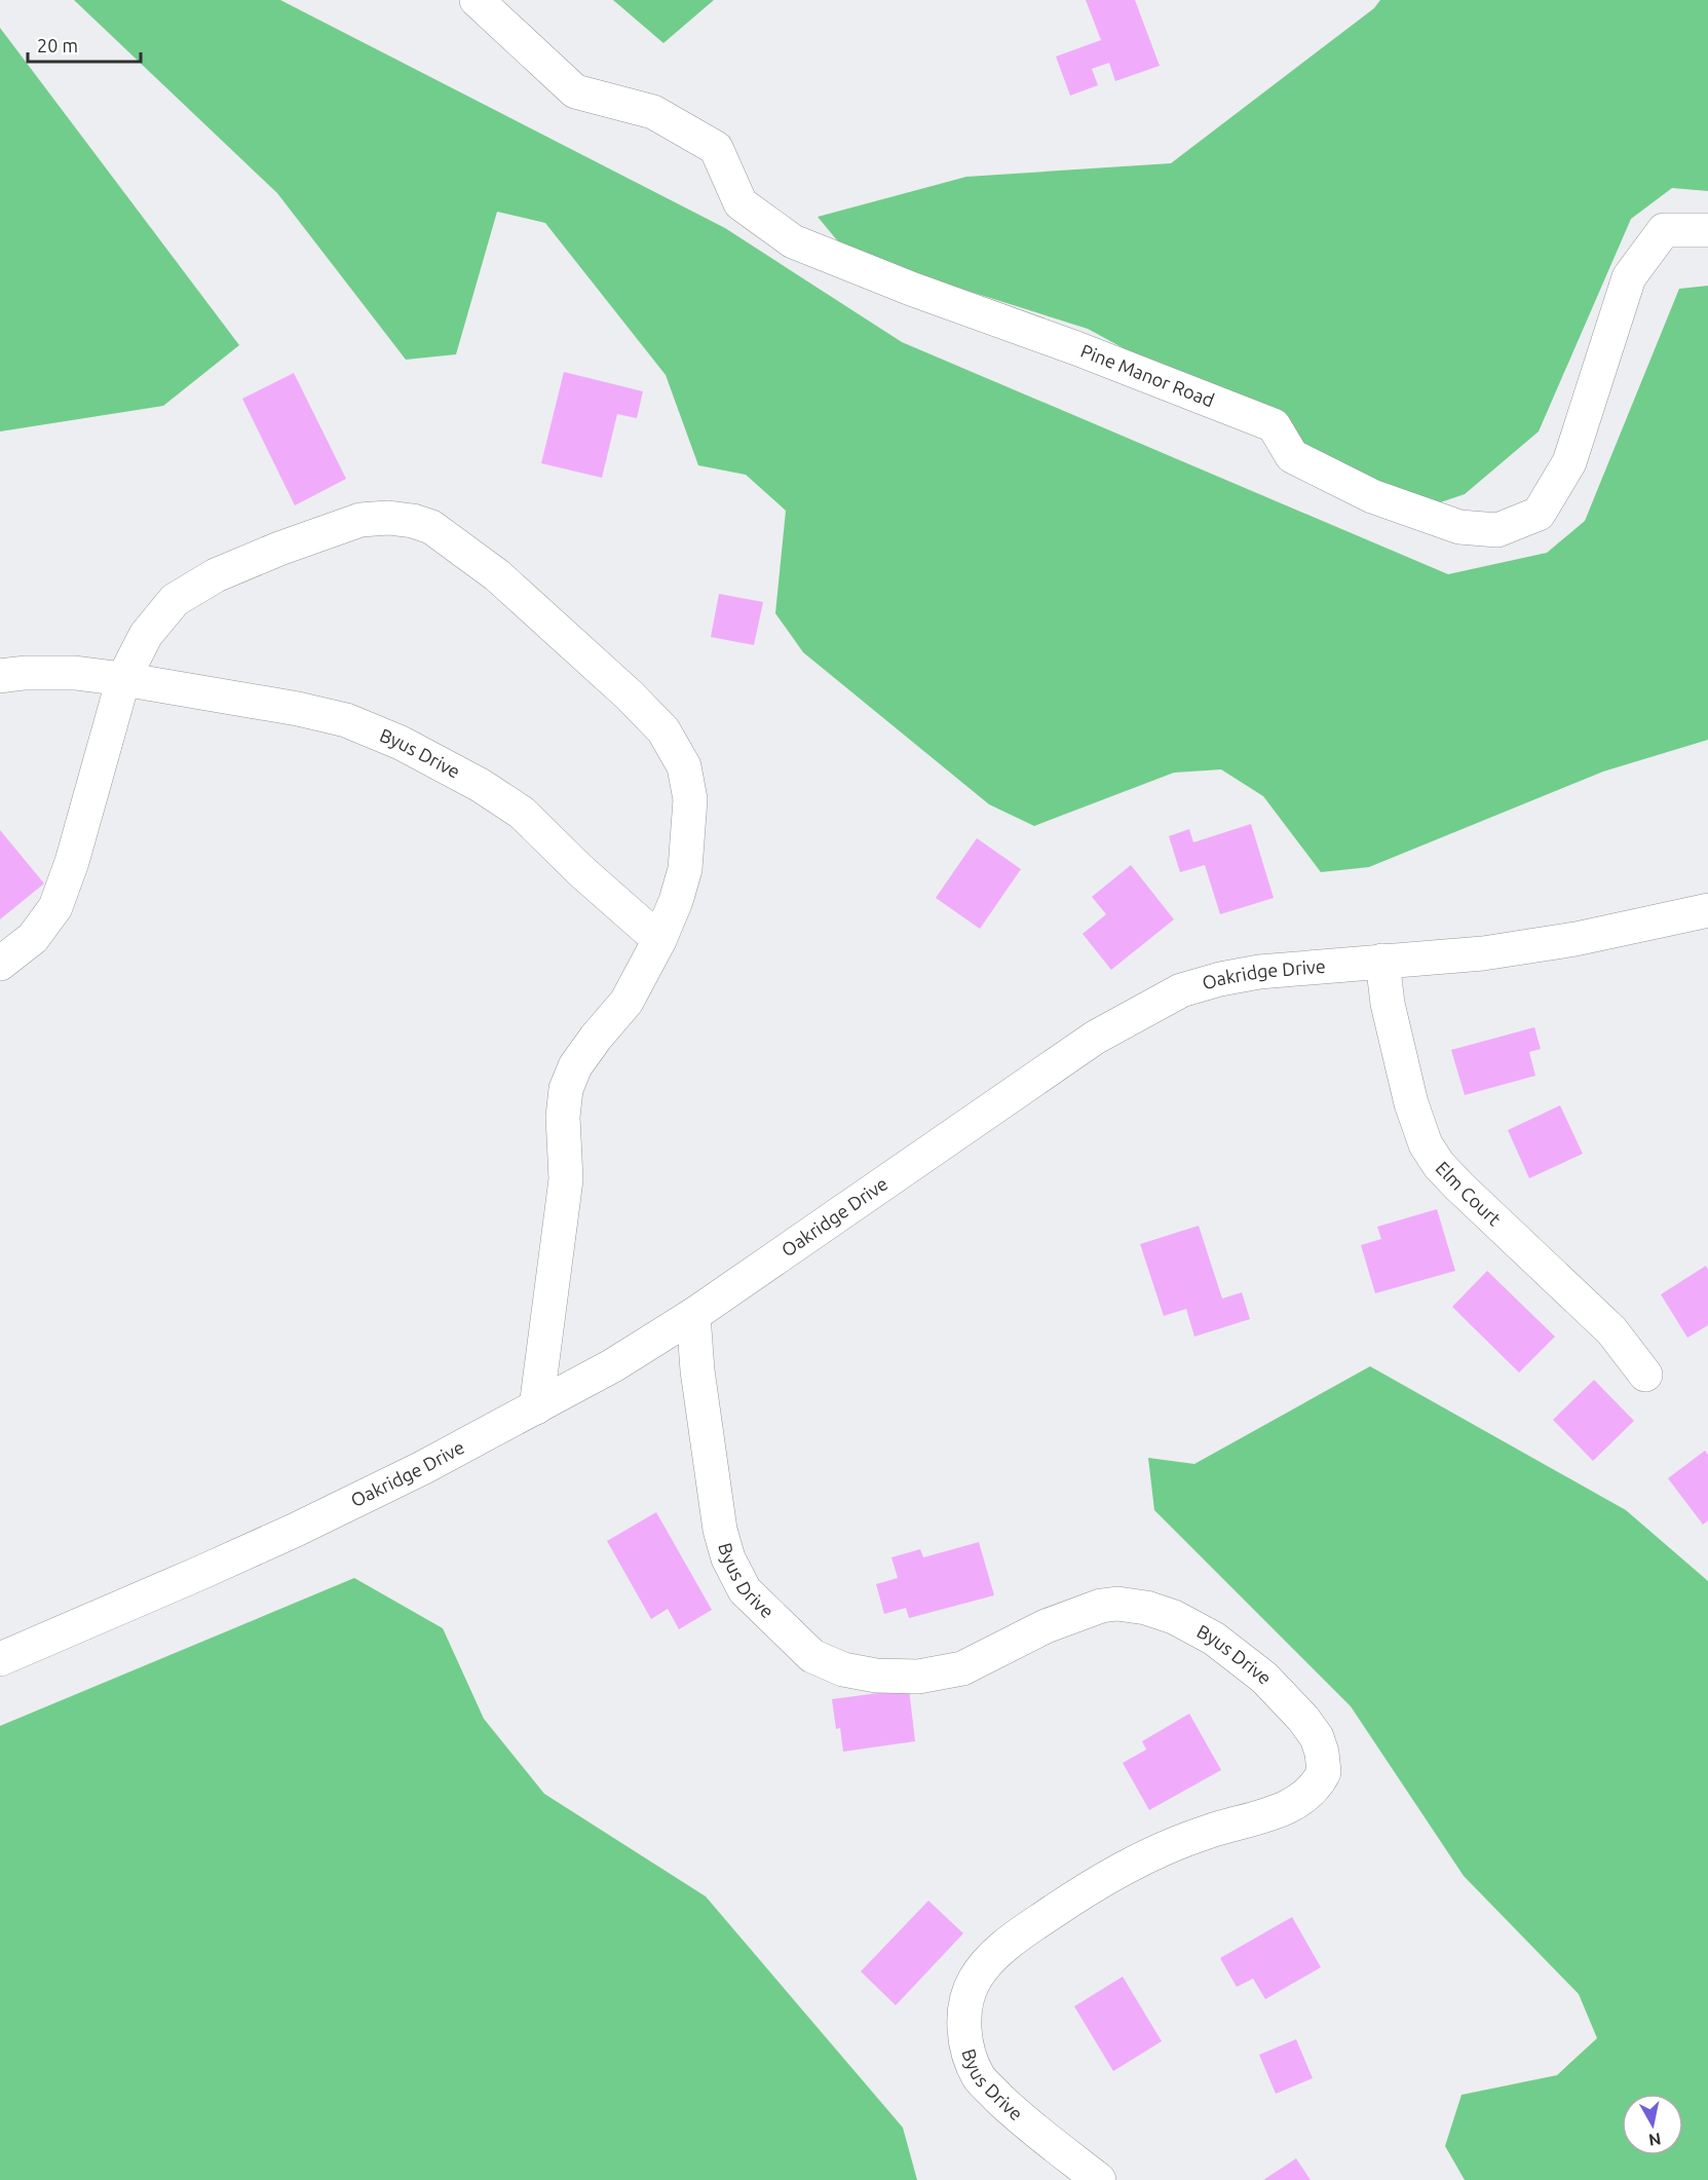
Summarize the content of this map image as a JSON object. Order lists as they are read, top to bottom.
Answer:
{
  "streets": {
    "street": [
      "Pine Manor Road",
      "Byus Drive",
      "Oakridge Drive",
      "Elm Court"
    ]
  },
  "crossings": [
    ["Byus Drive", "Oakridge Drive"],
    ["Oakridge Drive", "Elm Court"]
  ],
  "scale_bar": "20 m",
  "north": "bottom"
}
